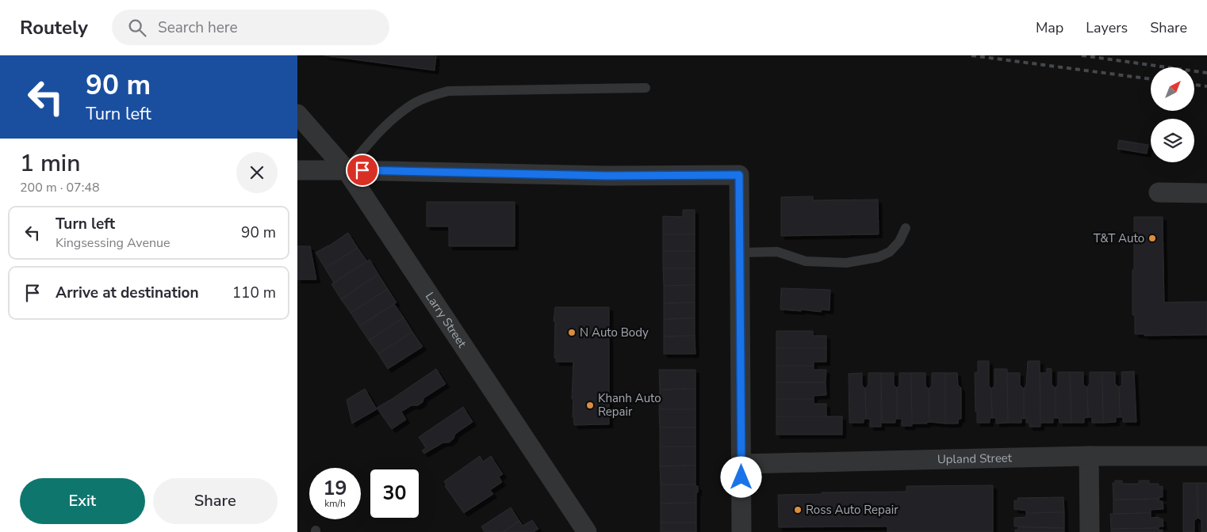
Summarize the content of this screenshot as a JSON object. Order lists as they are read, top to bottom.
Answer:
{
  "streets": {
    "street": ["Larry Street", "Upland Street"]
  },
  "places": [
    "T&T Auto",
    "N Auto Body",
    "Khanh Auto Repair",
    "Ross Auto Repair"
  ],
  "north": "top right",
  "page": {
    "header": "Routely",
    "search": "Search here",
    "nav": ["Map", "Layers", "Share"],
    "turn": ["90 m", "Turn left"],
    "heading": ["1 min", "200 m · 07:48"],
    "list": [
      {
        "name": "Turn left",
        "note": "Kingsessing Avenue",
        "value": "90 m"
      },
      {
        "name": "Arrive at destination",
        "value": "110 m"
      }
    ],
    "speed": "19 km/h",
    "limit": "30",
    "buttons": ["Exit", "Share"]
  }
}
